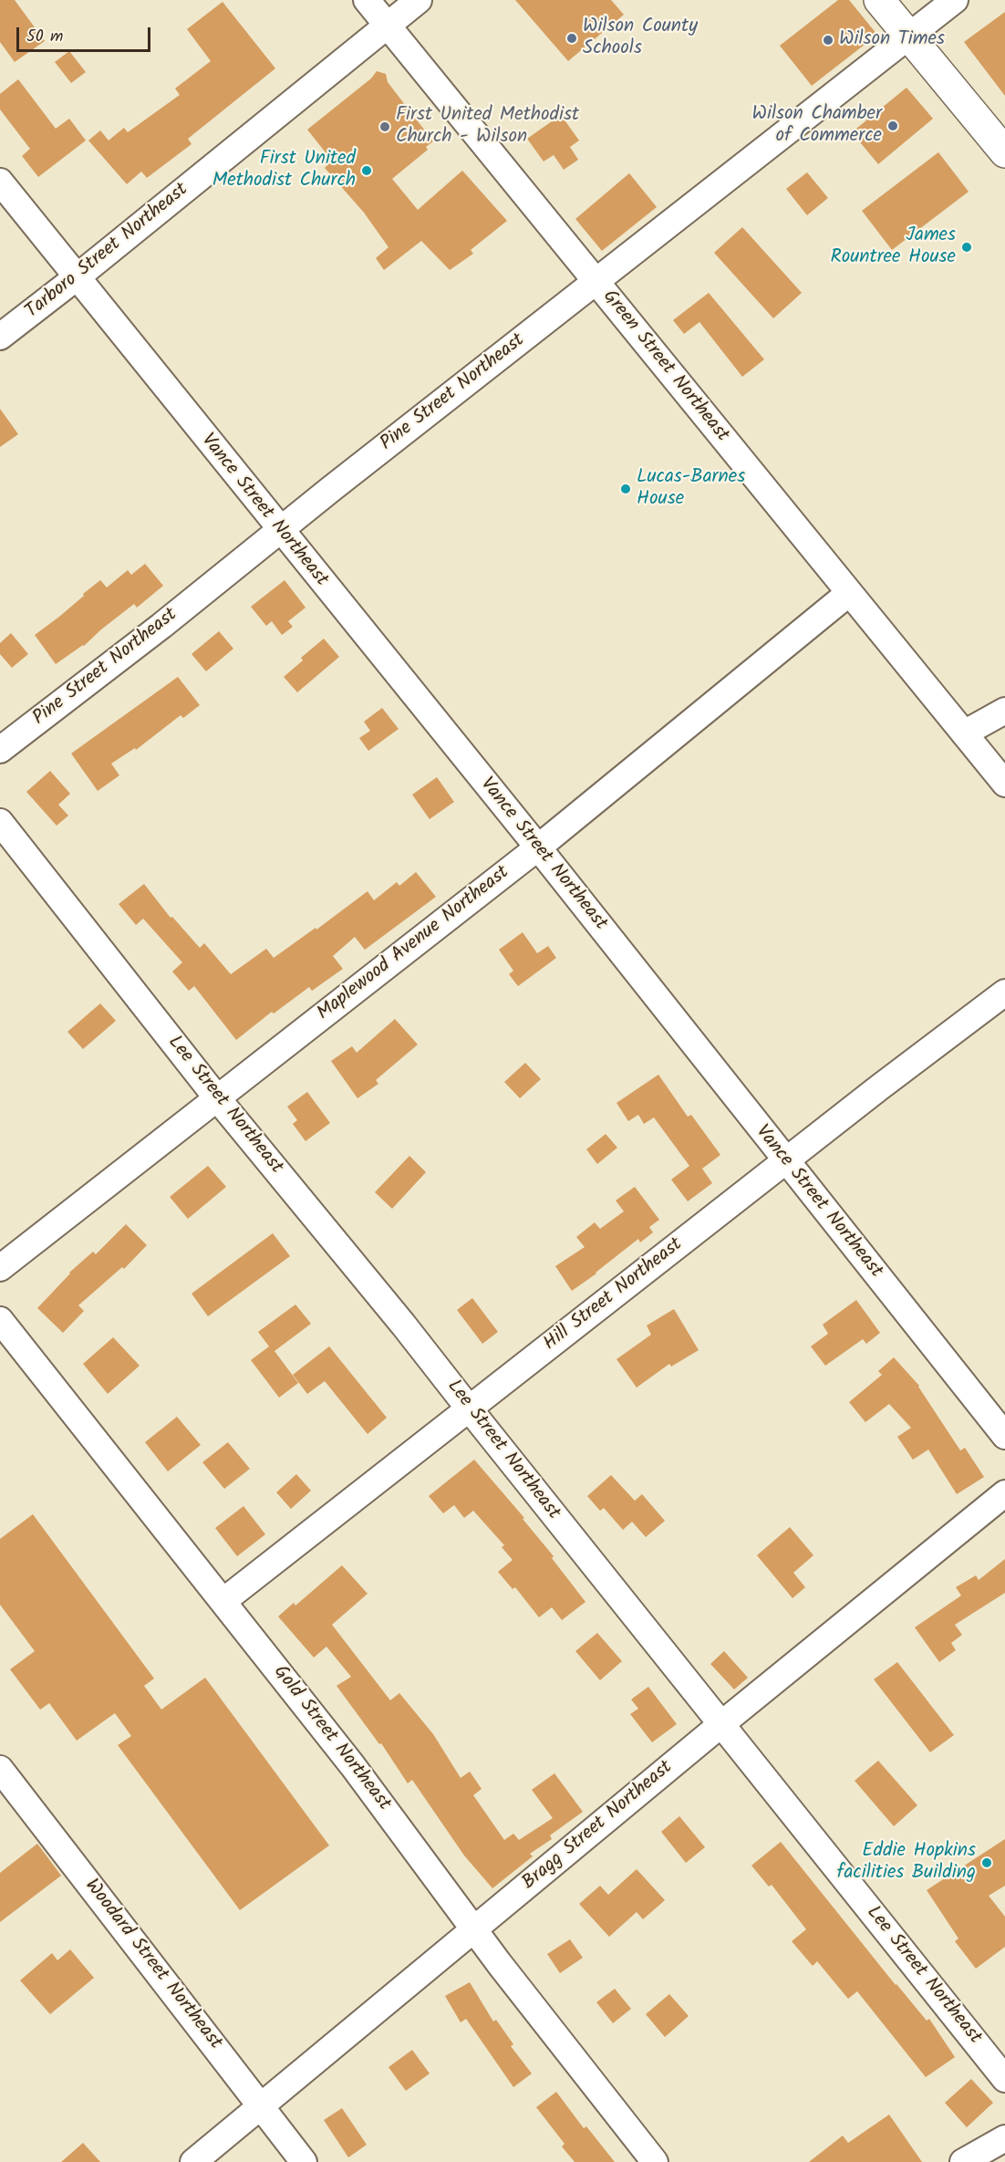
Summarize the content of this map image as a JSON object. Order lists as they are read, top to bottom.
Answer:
{
  "streets": {
    "street": [
      "Tarboro Street Northeast",
      "Green Street Northeast",
      "Pine Street Northeast",
      "Vance Street Northeast",
      "Maplewood Avenue Northeast",
      "Lee Street Northeast",
      "Hill Street Northeast",
      "Gold Street Northeast",
      "Bragg Street Northeast",
      "Woodard Street Northeast"
    ]
  },
  "crossings": [
    ["Tarboro Street Northeast", "Green Street Northeast"],
    ["Tarboro Street Northeast", "Vance Street Northeast"],
    ["Green Street Northeast", "Pine Street Northeast"],
    ["Green Street Northeast", "Maplewood Avenue Northeast"],
    ["Pine Street Northeast", "Vance Street Northeast"],
    ["Vance Street Northeast", "Maplewood Avenue Northeast"],
    ["Vance Street Northeast", "Hill Street Northeast"],
    ["Maplewood Avenue Northeast", "Lee Street Northeast"],
    ["Lee Street Northeast", "Hill Street Northeast"],
    ["Lee Street Northeast", "Bragg Street Northeast"],
    ["Hill Street Northeast", "Gold Street Northeast"],
    ["Gold Street Northeast", "Bragg Street Northeast"],
    ["Bragg Street Northeast", "Woodard Street Northeast"]
  ],
  "places": [
    "Wilson County Schools",
    "Wilson Times",
    "Wilson Chamber of Commerce",
    "First United Methodist Church - Wilson",
    "First United Methodist Church",
    "James Rountree House",
    "Lucas-Barnes House",
    "Eddie Hopkins facilities Building"
  ],
  "scale_bar": "50 m"
}
